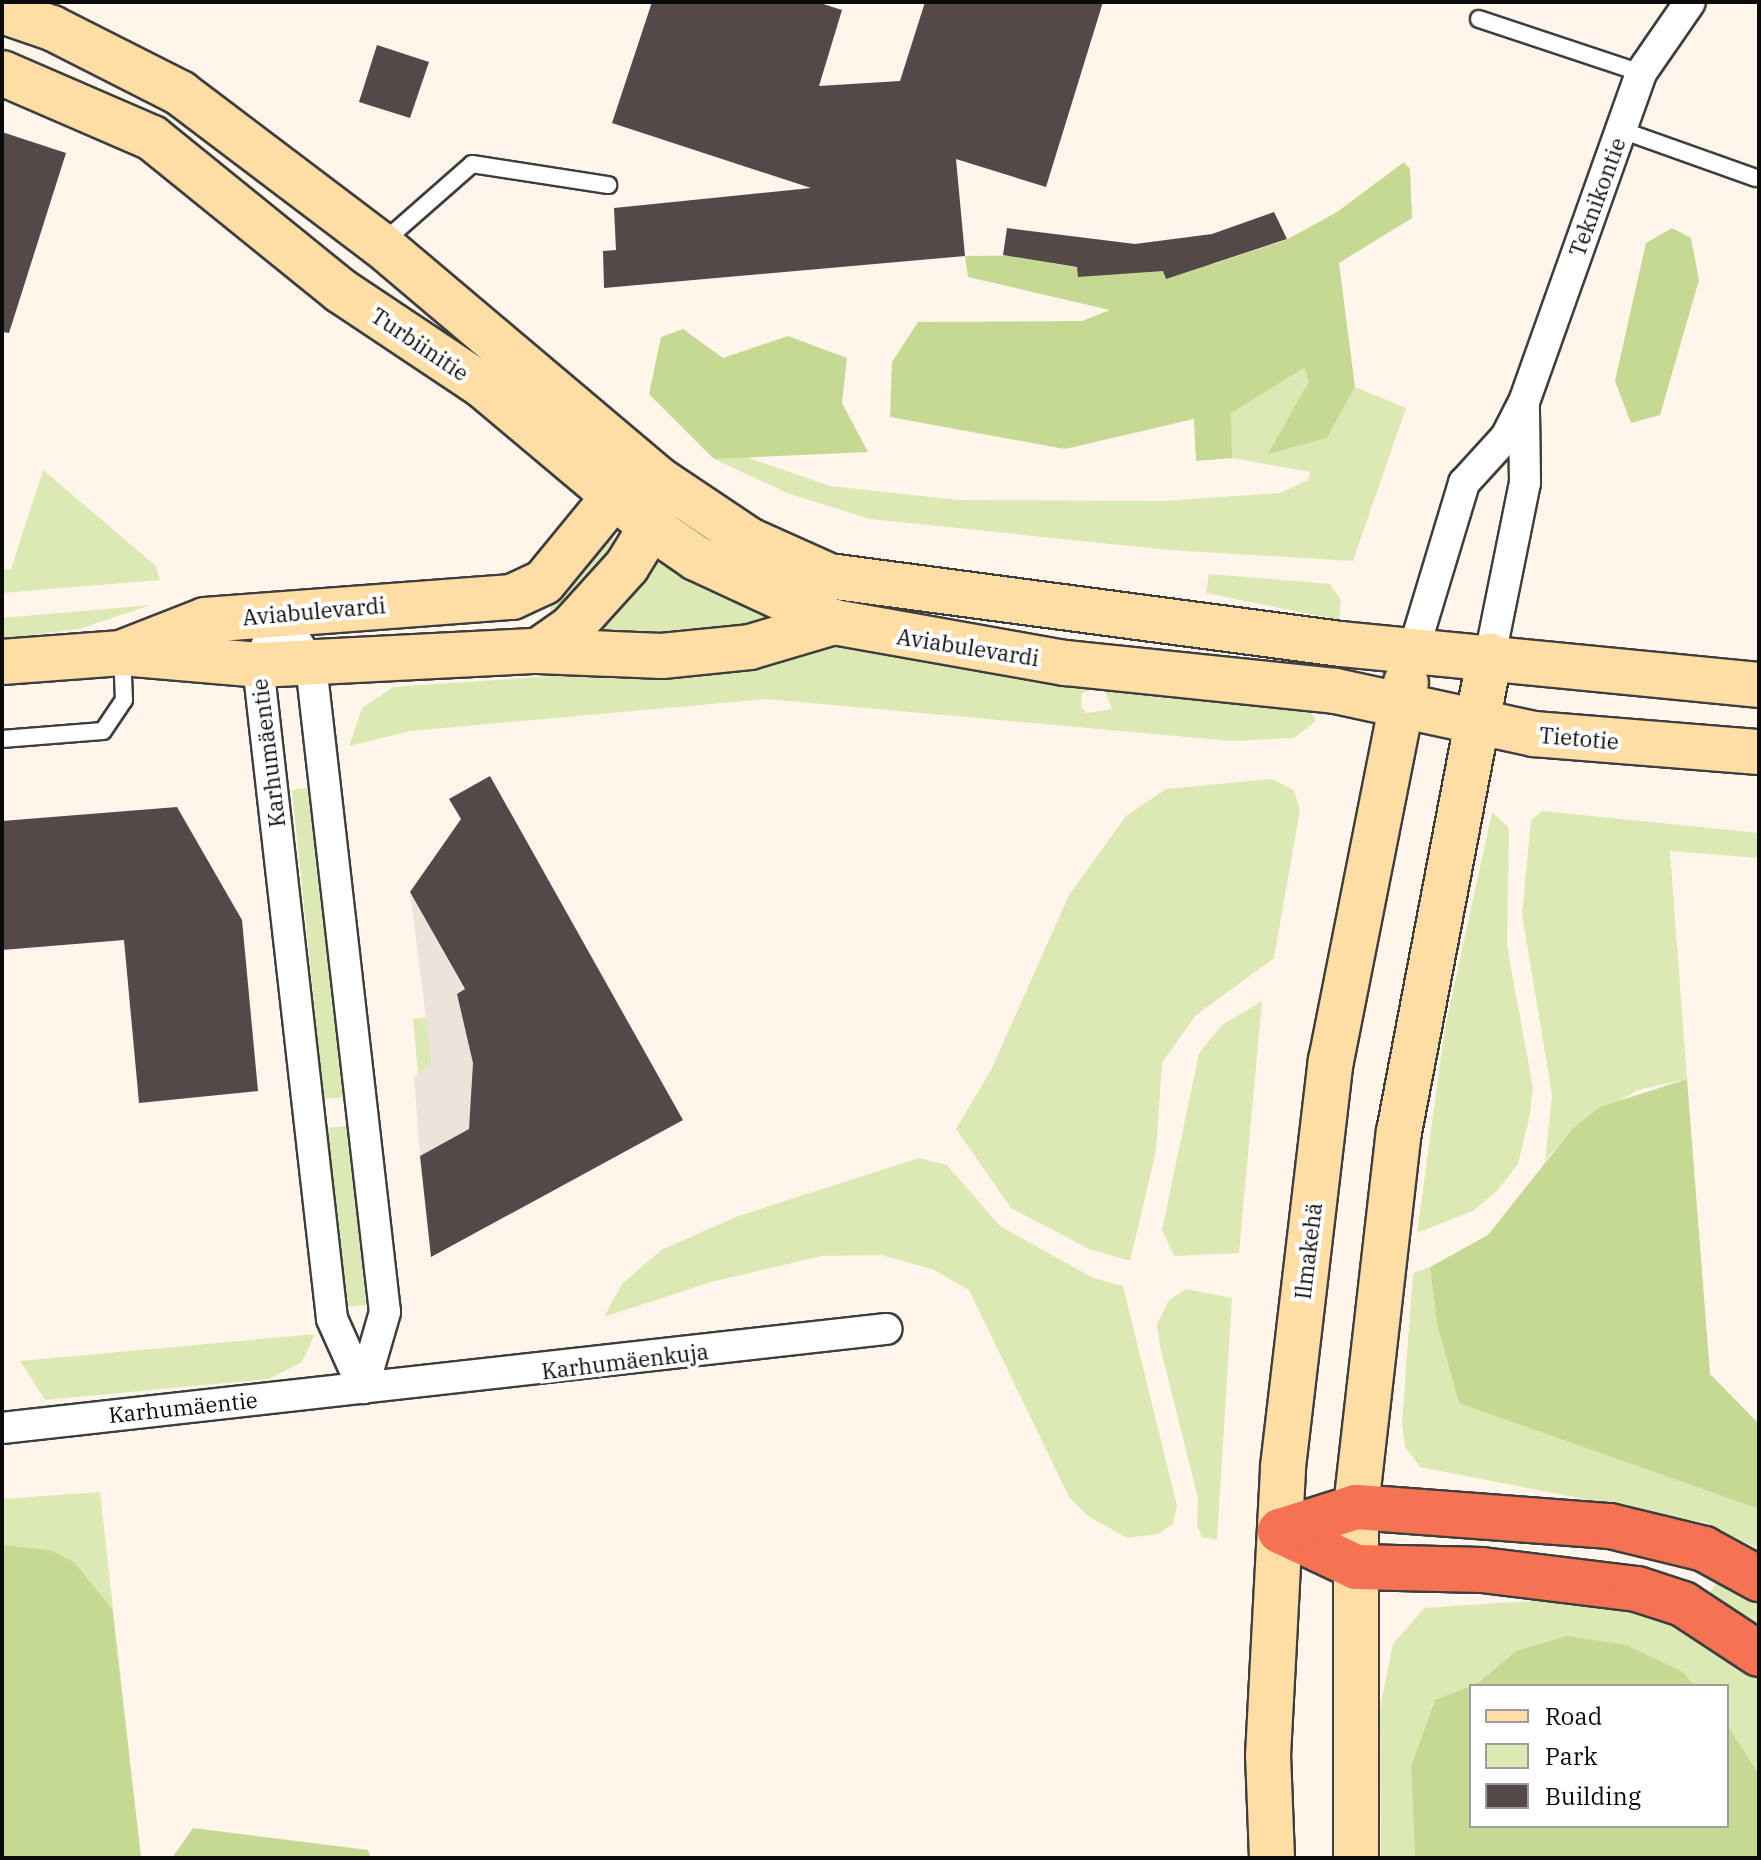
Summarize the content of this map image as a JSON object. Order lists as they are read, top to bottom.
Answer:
{
  "streets": {
    "street": [
      "Teknikontie",
      "Turbiinitie",
      "Aviabulevardi",
      "Tietotie",
      "Karhumäentie",
      "Ilmakehä",
      "Karhumäenkuja"
    ]
  },
  "crossings": [
    ["Teknikontie", "Ilmakehä"],
    ["Turbiinitie", "Aviabulevardi"],
    ["Aviabulevardi", "Tietotie"],
    ["Aviabulevardi", "Karhumäentie"],
    ["Aviabulevardi", "Ilmakehä"],
    ["Tietotie", "Ilmakehä"],
    ["Karhumäentie", "Karhumäenkuja"]
  ],
  "legend": ["Road", "Park", "Building"]
}
